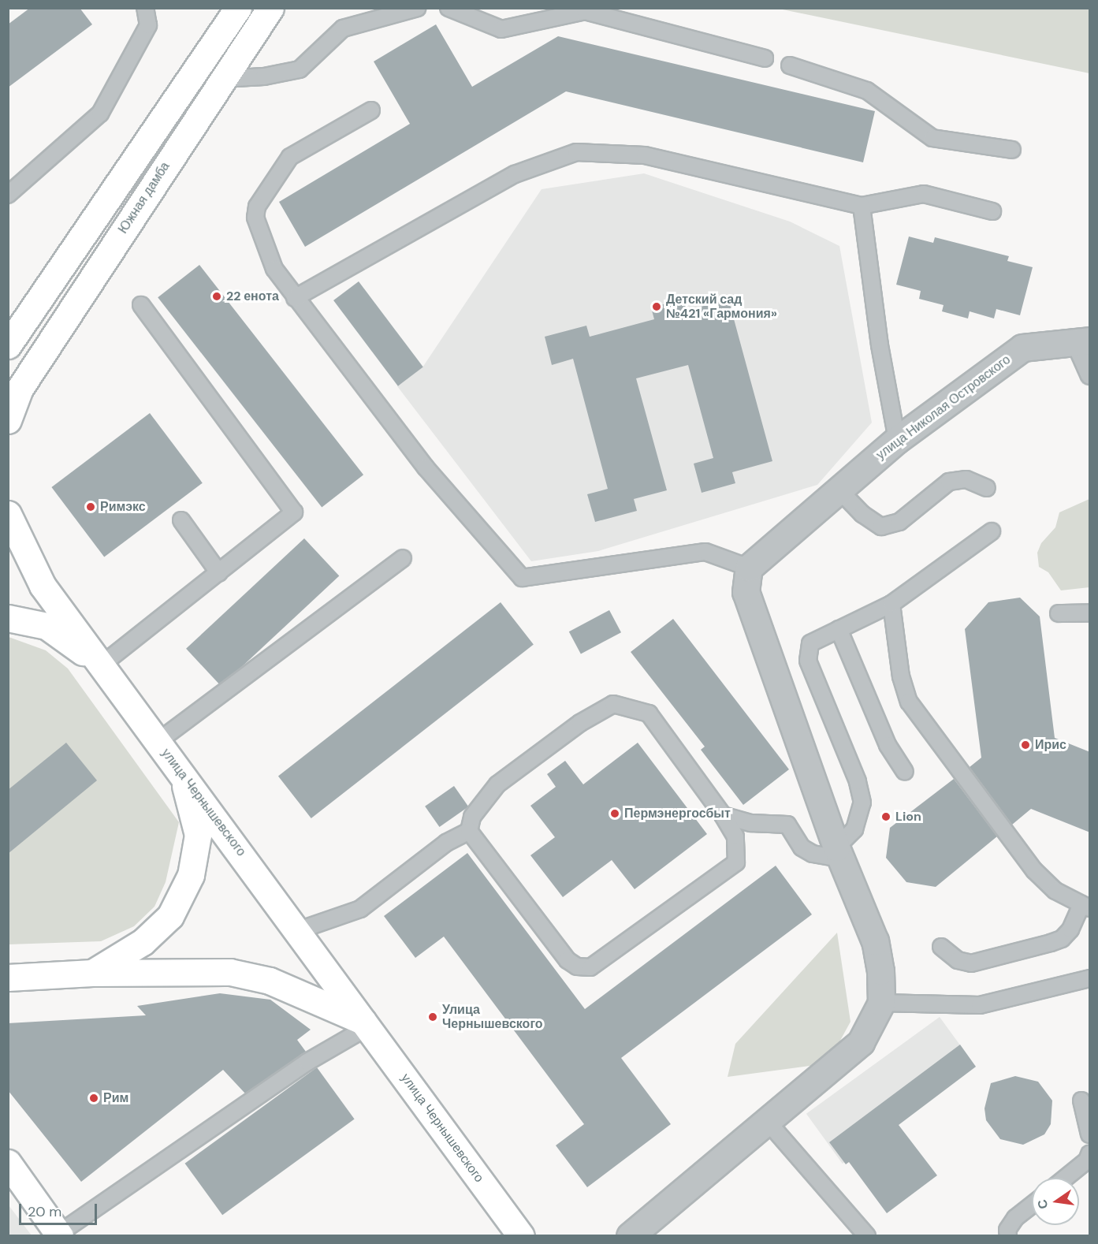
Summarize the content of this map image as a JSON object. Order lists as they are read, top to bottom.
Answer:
{
  "streets": {
    "main road": ["Южная дамба", "улица Чернышевского"],
    "street": ["улица Николая Островского"]
  },
  "places": [
    "22 енота",
    "Детский сад №421 «Гармония»",
    "Римэкс",
    "Ирис",
    "Пермэнергосбыт",
    "Lion",
    "Улица Чернышевского",
    "Рим"
  ],
  "scale_bar": "20 m",
  "north": "left"
}
